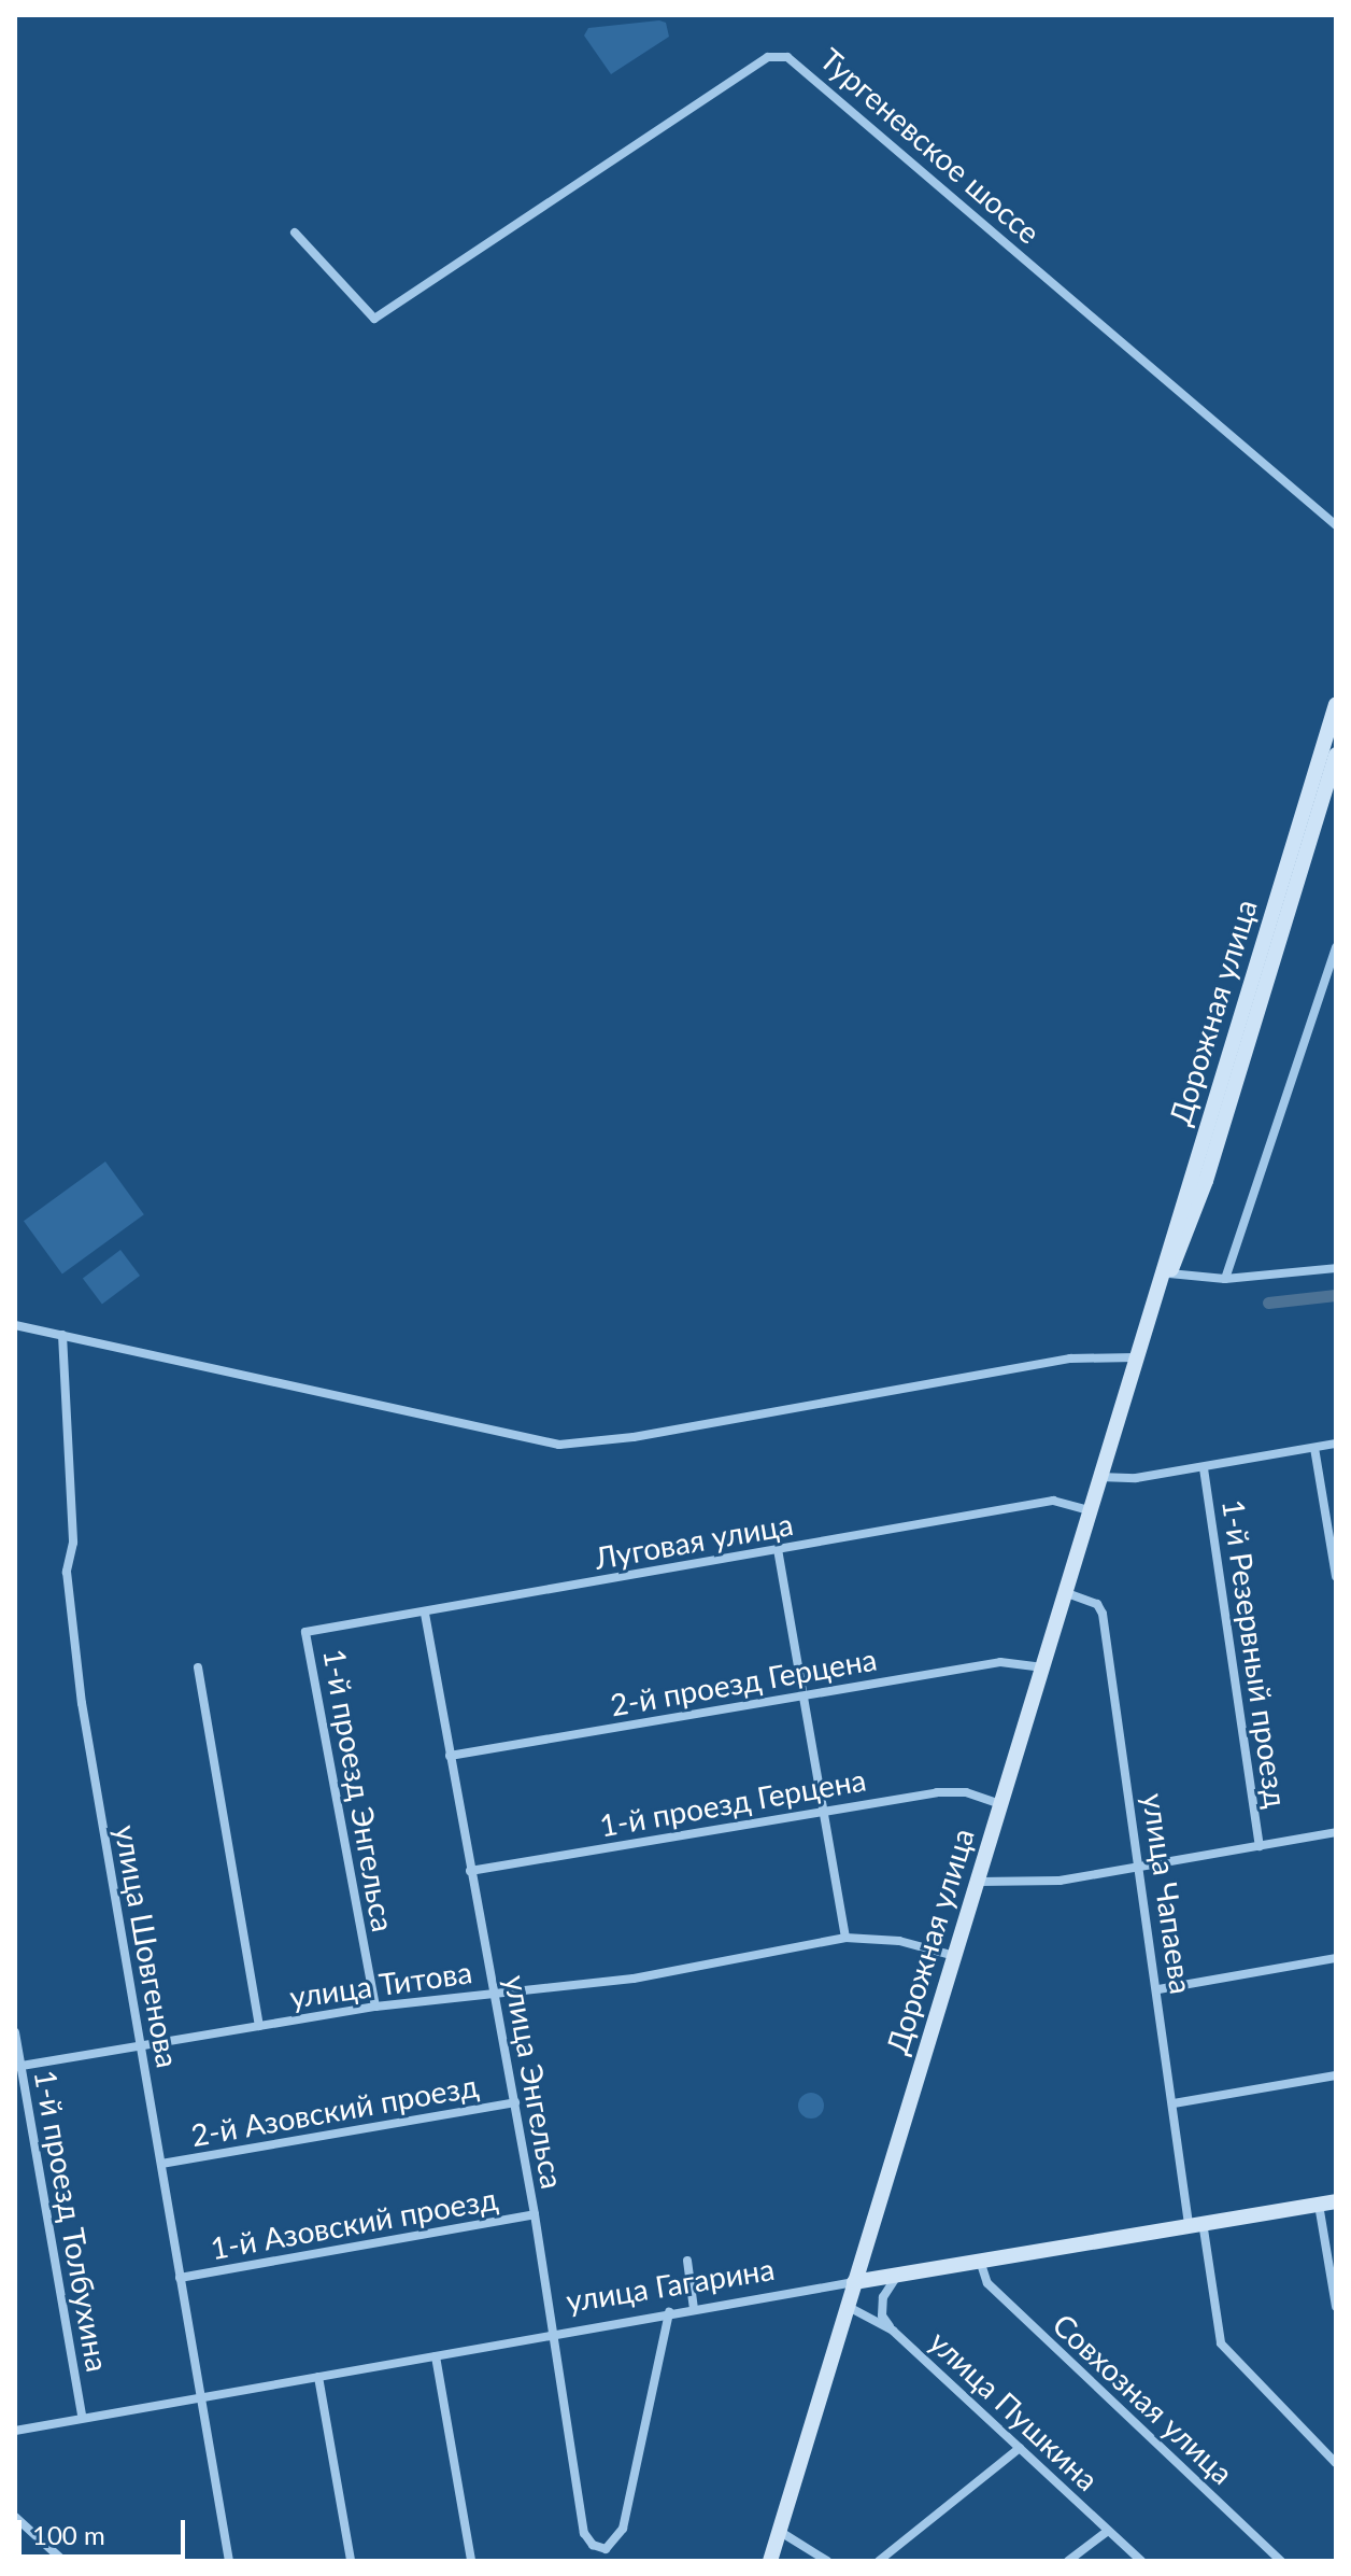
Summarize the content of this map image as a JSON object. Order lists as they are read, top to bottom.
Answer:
{
  "streets": {
    "main road": ["Дорожная улица", "улица Гагарина"],
    "street": [
      "Тургеневское шоссе",
      "Луговая улица",
      "1-й Резервный проезд",
      "2-й проезд Герцена",
      "1-й проезд Энгельса",
      "1-й проезд Герцена",
      "улица Чапаева",
      "улица Шовгенова",
      "улица Титова",
      "улица Энгельса",
      "2-й Азовский проезд",
      "1-й проезд Толбухина",
      "1-й Азовский проезд",
      "Совхозная улица",
      "улица Пушкина"
    ]
  },
  "crossings": [
    ["Дорожная улица", "Луговая улица"],
    ["Дорожная улица", "2-й проезд Герцена"],
    ["Дорожная улица", "1-й проезд Герцена"],
    ["Дорожная улица", "улица Чапаева"],
    ["Дорожная улица", "улица Титова"],
    ["Дорожная улица", "улица Гагарина"],
    ["Дорожная улица", "улица Пушкина"],
    ["Луговая улица", "1-й проезд Энгельса"],
    ["Луговая улица", "улица Энгельса"],
    ["2-й проезд Герцена", "улица Энгельса"],
    ["1-й проезд Энгельса", "улица Титова"],
    ["1-й проезд Герцена", "улица Энгельса"],
    ["улица Чапаева", "улица Гагарина"],
    ["улица Шовгенова", "улица Титова"],
    ["улица Шовгенова", "2-й Азовский проезд"],
    ["улица Шовгенова", "1-й Азовский проезд"],
    ["улица Шовгенова", "улица Гагарина"],
    ["улица Титова", "улица Энгельса"],
    ["улица Титова", "1-й проезд Толбухина"],
    ["улица Энгельса", "2-й Азовский проезд"],
    ["улица Энгельса", "1-й Азовский проезд"],
    ["улица Энгельса", "улица Гагарина"],
    ["1-й проезд Толбухина", "улица Гагарина"],
    ["улица Гагарина", "Совхозная улица"]
  ],
  "scale_bar": "100 m"
}
